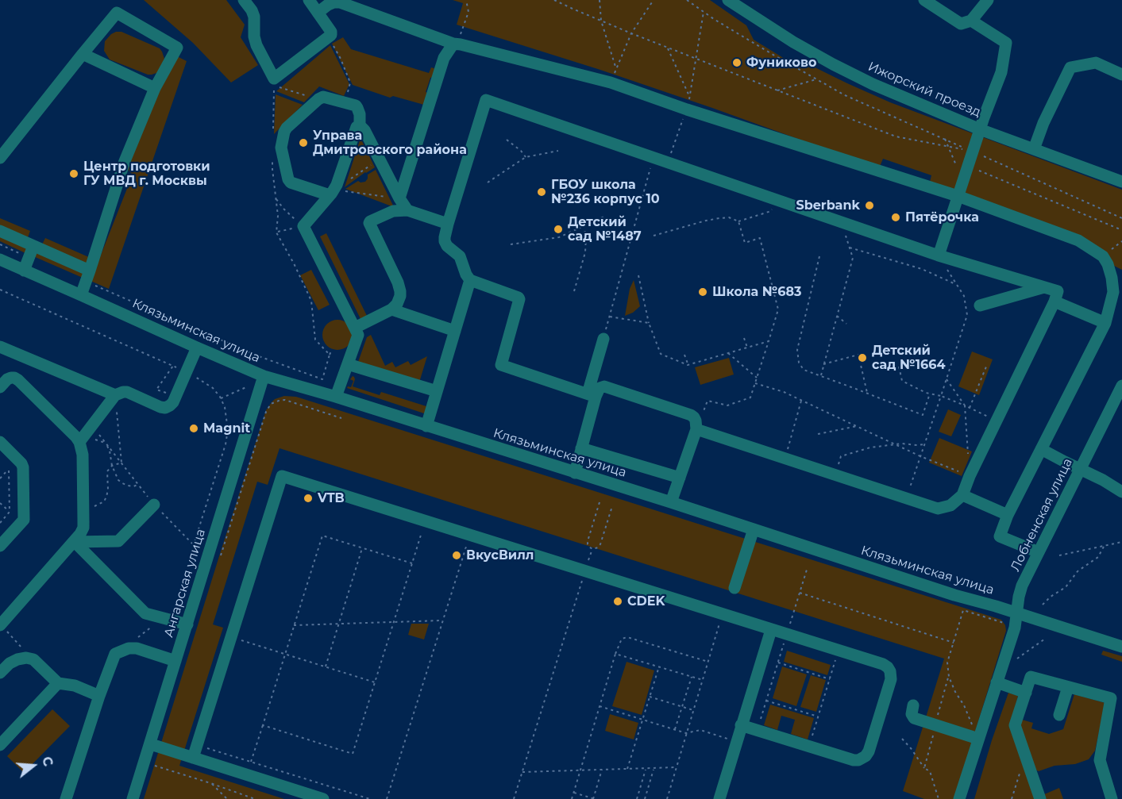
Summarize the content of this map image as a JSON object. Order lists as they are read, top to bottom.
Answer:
{
  "streets": {
    "street": [
      "Ижорский проезд",
      "Клязьминская улица",
      "Лобненская улица",
      "Ангарская улица"
    ]
  },
  "crossings": [
    ["Клязьминская улица", "Лобненская улица"],
    ["Клязьминская улица", "Ангарская улица"]
  ],
  "places": [
    "Фуниково",
    "Управа Дмитровского района",
    "Центр подготовки ГУ МВД г. Москвы",
    "ГБОУ школа №236 корпус 10",
    "Sberbank",
    "Пятёрочка",
    "Детский сад №1487",
    "Школа №683",
    "Детский сад №1664",
    "Magnit",
    "VTB",
    "ВкусВилл",
    "CDEK"
  ],
  "north": "right"
}
